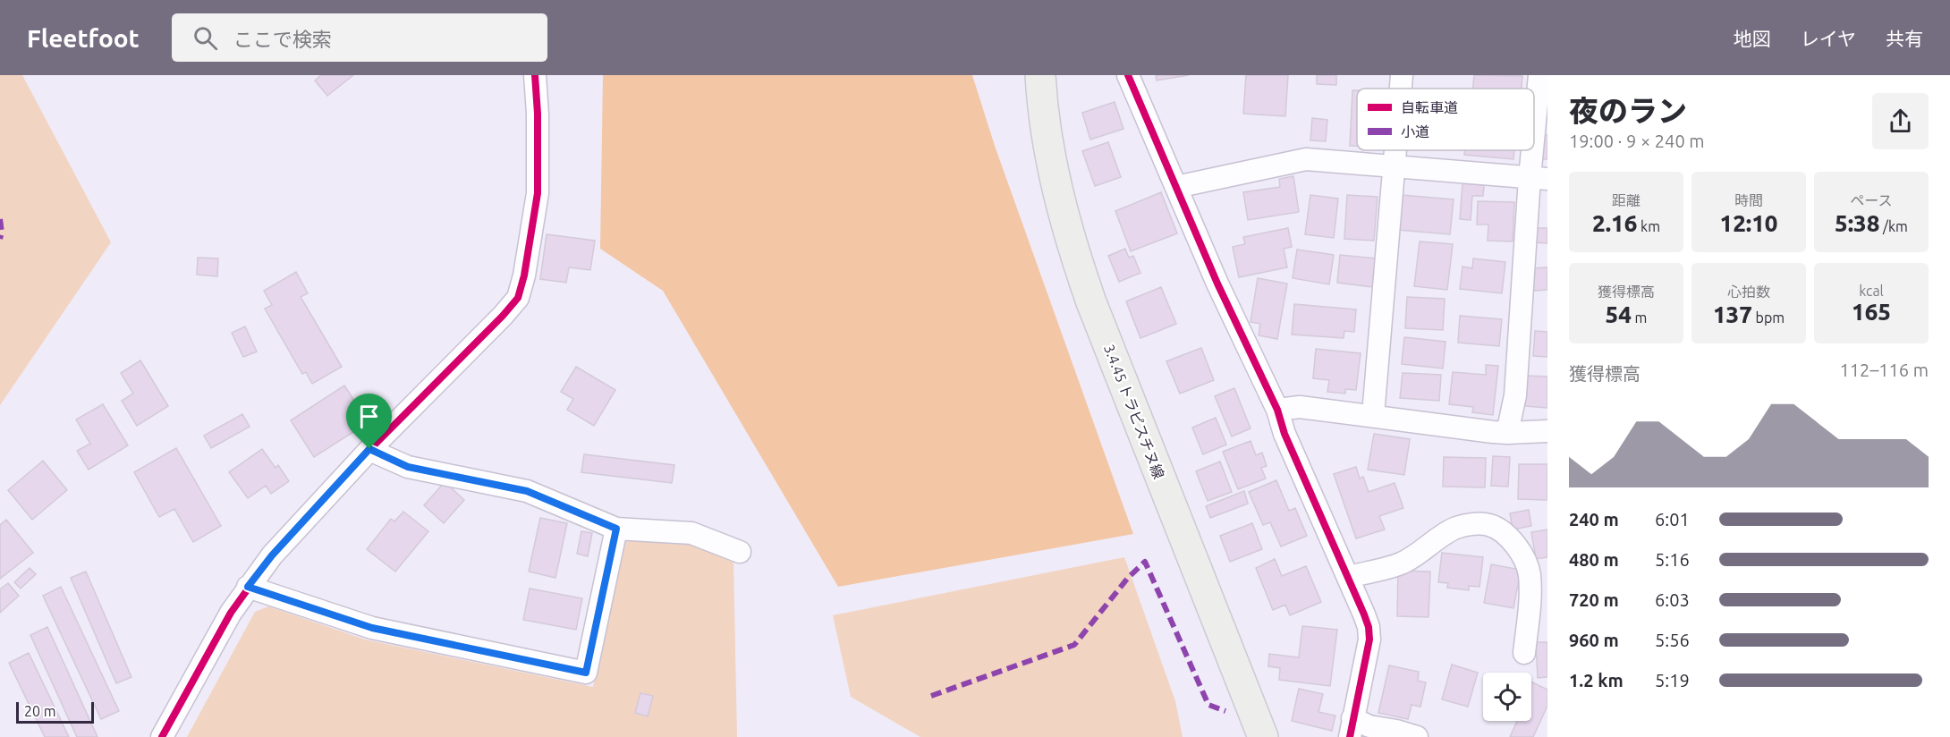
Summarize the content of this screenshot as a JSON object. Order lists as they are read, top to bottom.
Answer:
{
  "streets": {
    "main road": ["3.4.45 トラピスチヌ線"]
  },
  "legend": ["自転車道", "小道"],
  "scale_bar": "20 m",
  "page": {
    "header": "Fleetfoot",
    "search": "ここで検索",
    "nav": ["地図", "レイヤ", "共有"],
    "heading": ["夜のラン", "19:00 · 9 × 240 m"],
    "stats": [
      ["距離", "2.16 km"],
      ["時間", "12:10"],
      ["ペース", "5:38 /km"],
      ["獲得標高", "54 m"],
      ["心拍数", "137 bpm"],
      ["kcal", "165"]
    ],
    "chart": ["獲得標高", "112–116 m"],
    "list": [
      {
        "name": "240 m",
        "note": "6:01"
      },
      {
        "name": "480 m",
        "note": "5:16"
      },
      {
        "name": "720 m",
        "note": "6:03"
      },
      {
        "name": "960 m",
        "note": "5:56"
      },
      {
        "name": "1.2 km",
        "note": "5:19"
      }
    ],
    "scale": "20 m"
  }
}
